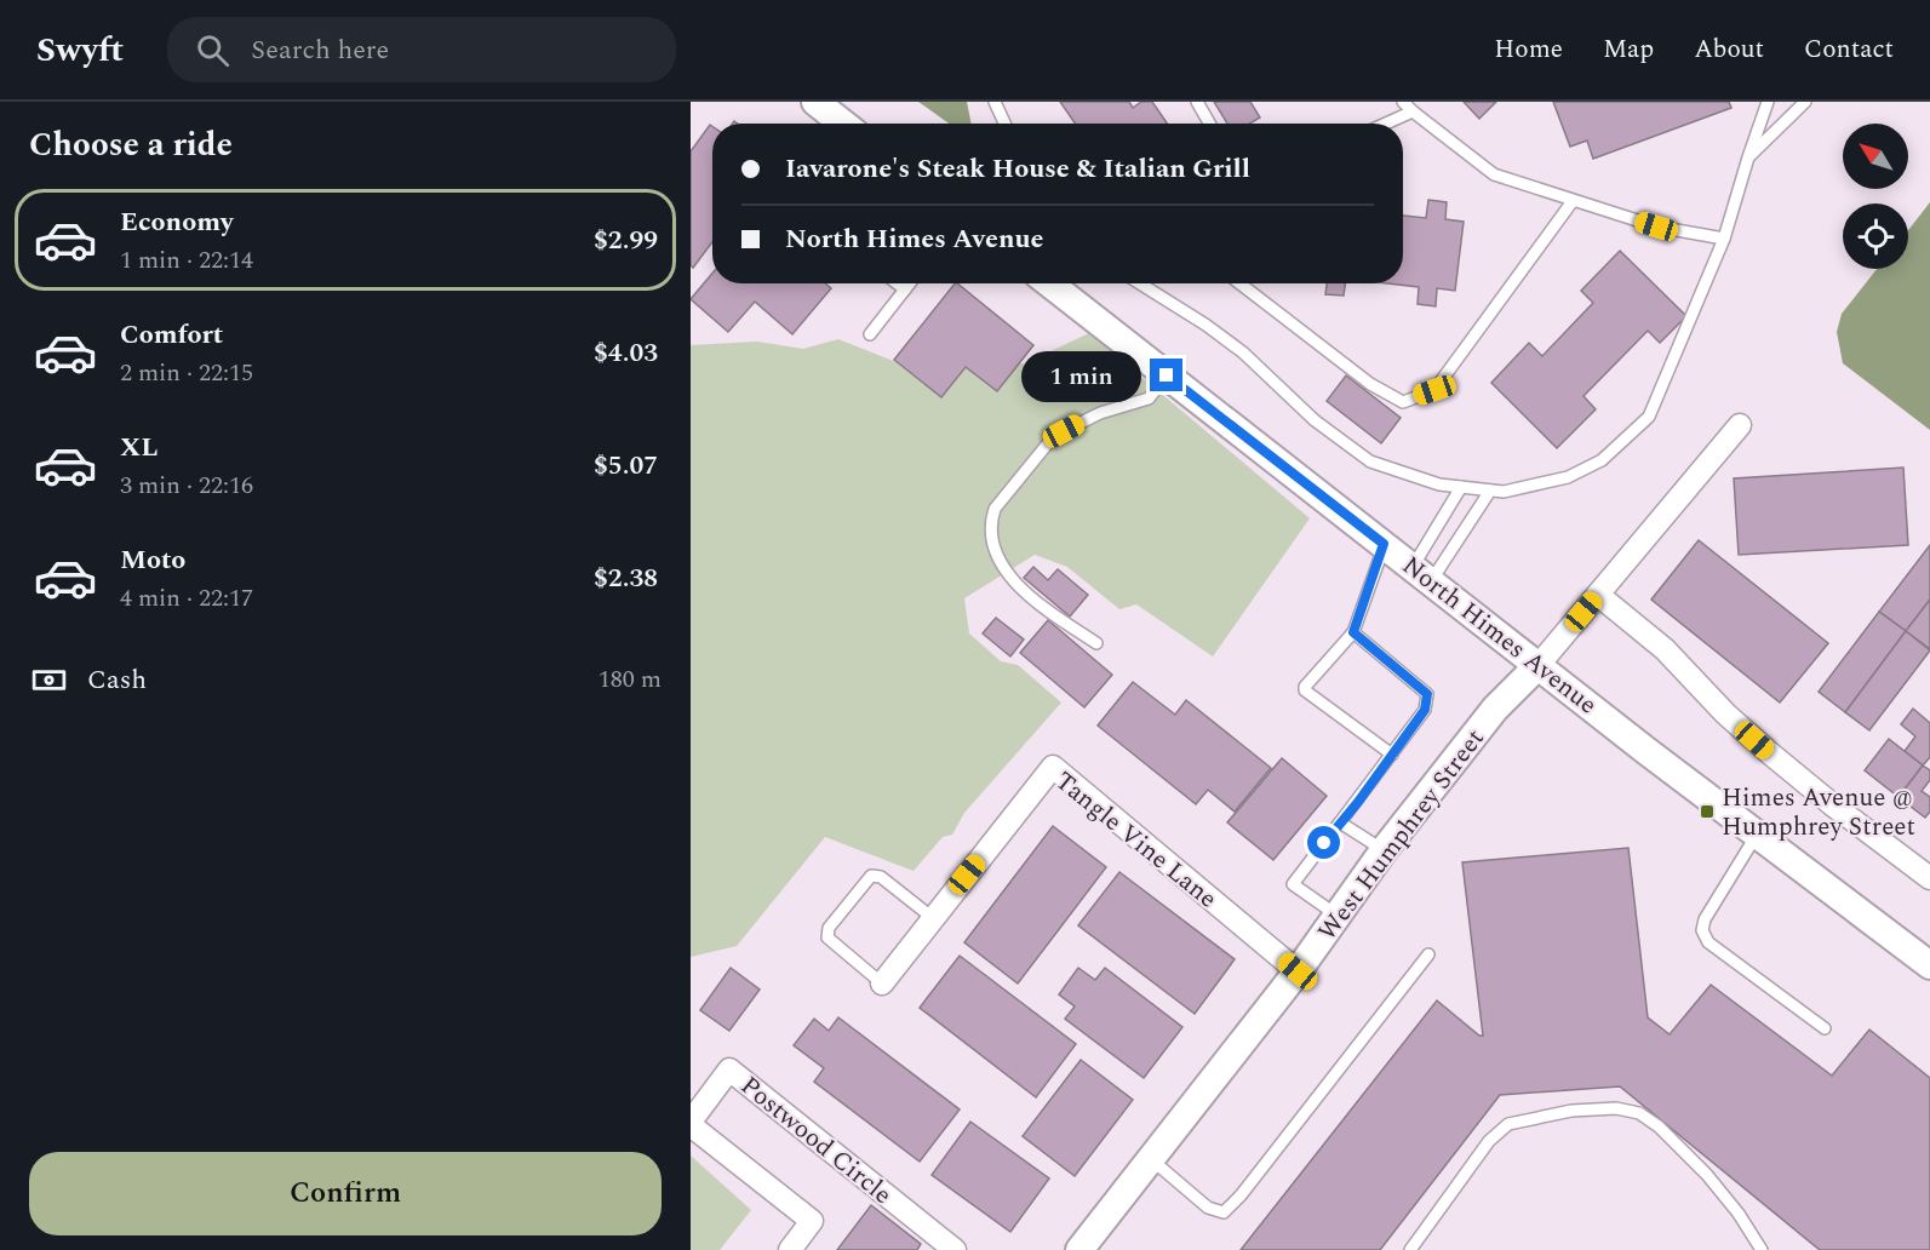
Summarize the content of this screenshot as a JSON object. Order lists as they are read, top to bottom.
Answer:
{
  "streets": {
    "street": [
      "North Himes Avenue",
      "West Humphrey Street",
      "Tangle Vine Lane",
      "Postwood Circle"
    ]
  },
  "crossings": [
    ["North Himes Avenue", "West Humphrey Street"],
    ["West Humphrey Street", "Tangle Vine Lane"]
  ],
  "places": {
    "transit": ["Himes Avenue @ Humphrey Street"]
  },
  "north": "top left",
  "page": {
    "header": "Swyft",
    "search": "Search here",
    "nav": [
      "Home",
      "Map",
      "About",
      "Contact"
    ],
    "heading": "Choose a ride",
    "banner": ["Iavarone's Steak House & Italian Grill", "North Himes Avenue"],
    "list": [
      {
        "name": "Economy",
        "note": "1 min · 22:14",
        "value": "$2.99"
      },
      {
        "name": "Comfort",
        "note": "2 min · 22:15",
        "value": "$4.03"
      },
      {
        "name": "XL",
        "note": "3 min · 22:16",
        "value": "$5.07"
      },
      {
        "name": "Moto",
        "note": "4 min · 22:17",
        "value": "$2.38"
      }
    ],
    "bubble": "1 min",
    "pay": ["Cash", "180 m"],
    "buttons": "Confirm"
  }
}
